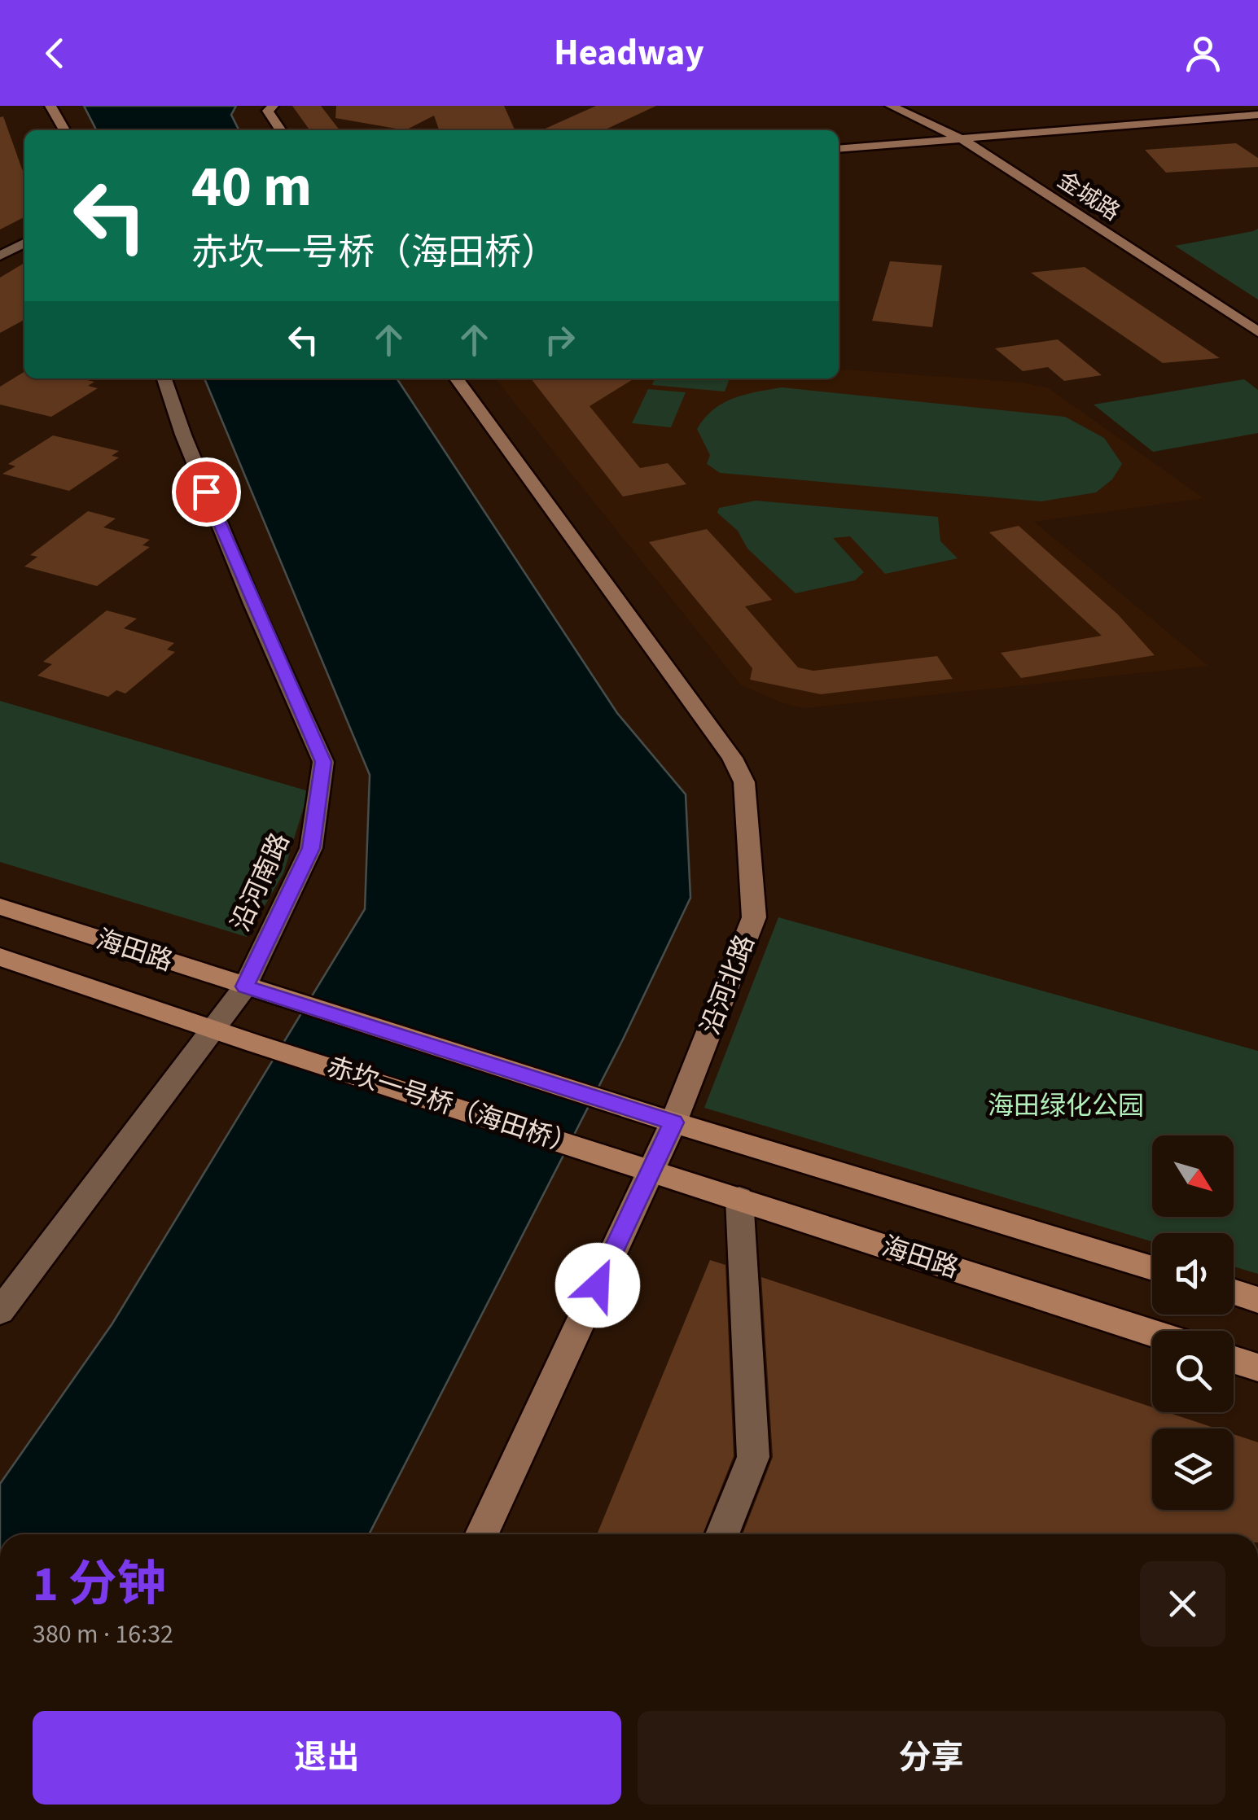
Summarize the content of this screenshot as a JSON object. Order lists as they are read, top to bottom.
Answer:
{
  "streets": {
    "main road": ["海田路", "赤坎一号桥（海田桥）"],
    "street": ["金城路", "沿河南路", "沿河北路"]
  },
  "crossings": [
    ["沿河南路", "海田路"],
    ["沿河南路", "赤坎一号桥（海田桥）"],
    ["海田路", "沿河北路"],
    ["海田路", "赤坎一号桥（海田桥）"],
    ["沿河北路", "赤坎一号桥（海田桥）"]
  ],
  "parks": ["海田绿化公园"],
  "north": "bottom right",
  "page": {
    "header": "Headway",
    "turn": ["40 m", "赤坎一号桥（海田桥）"],
    "heading": ["1 分钟", "380 m · 16:32"],
    "buttons": ["退出", "分享"]
  }
}
